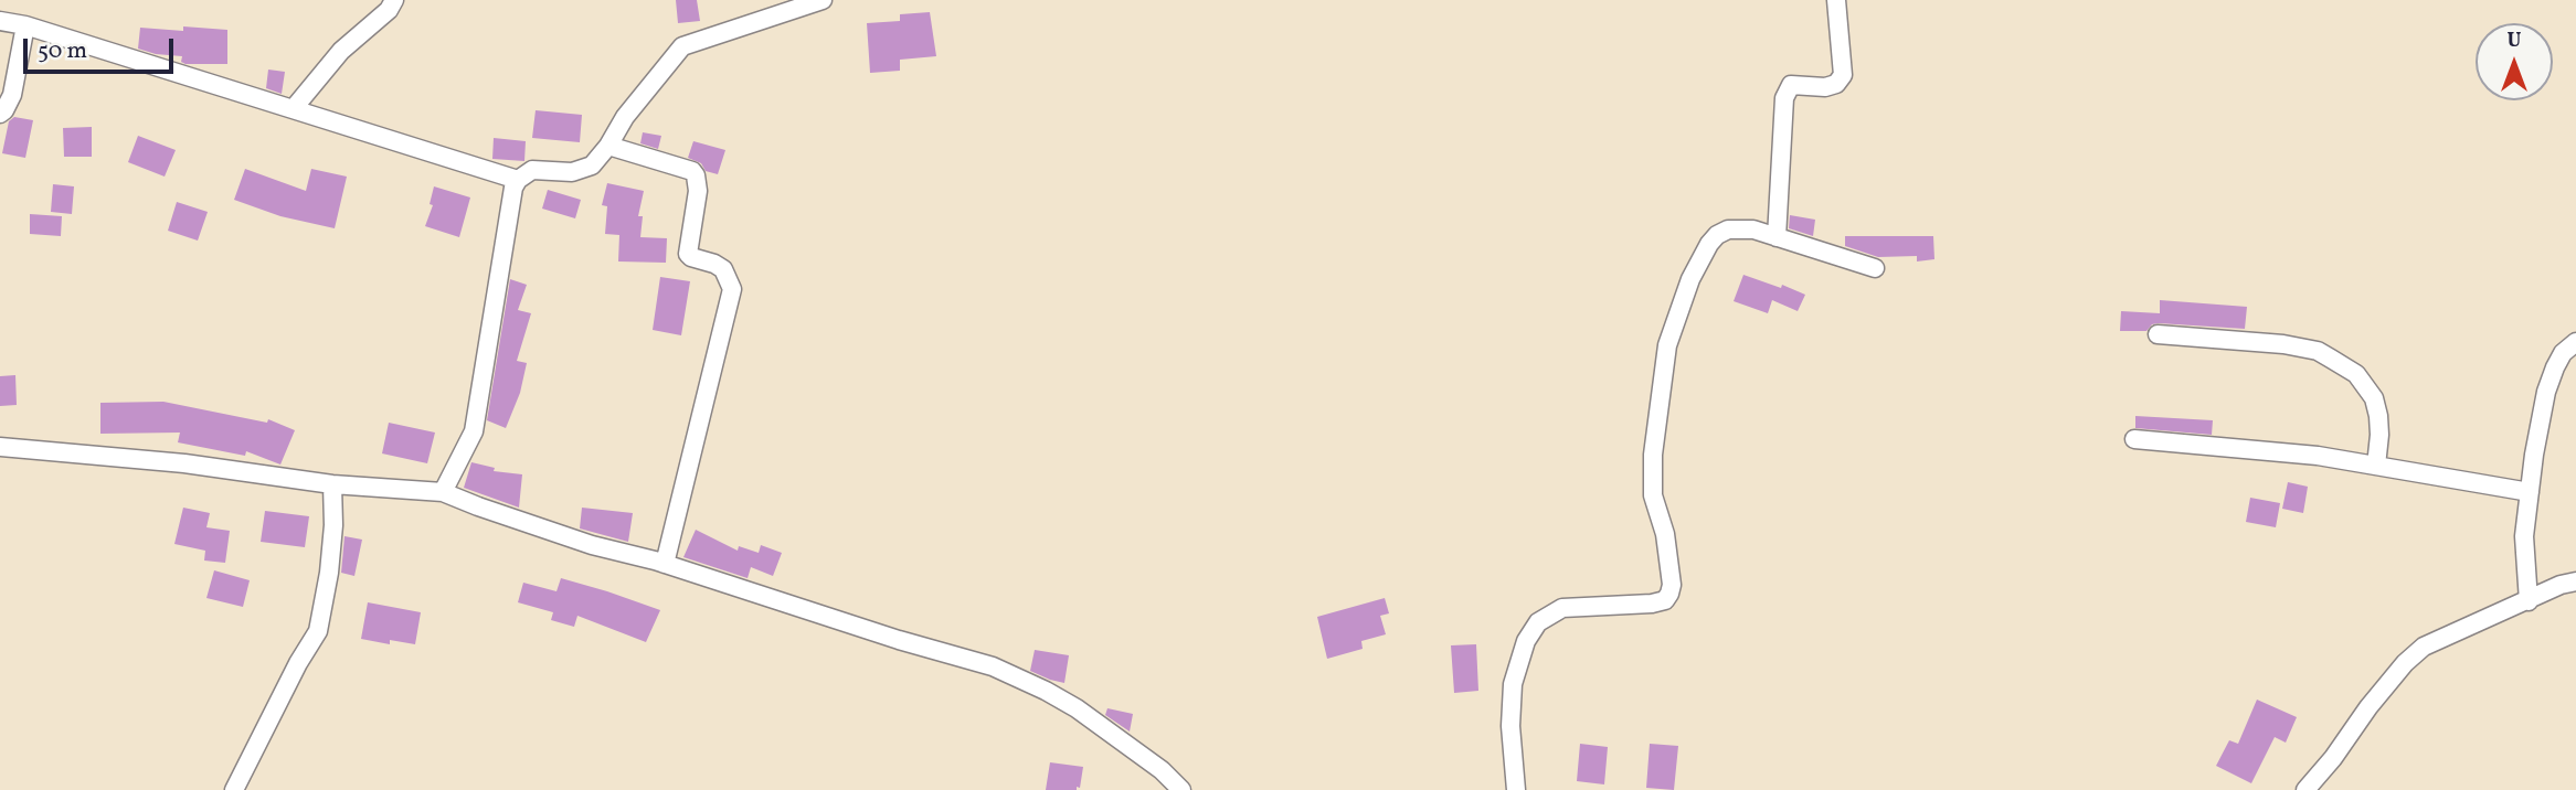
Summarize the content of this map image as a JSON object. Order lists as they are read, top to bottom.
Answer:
{
  "scale_bar": "50 m",
  "north": "top"
}
